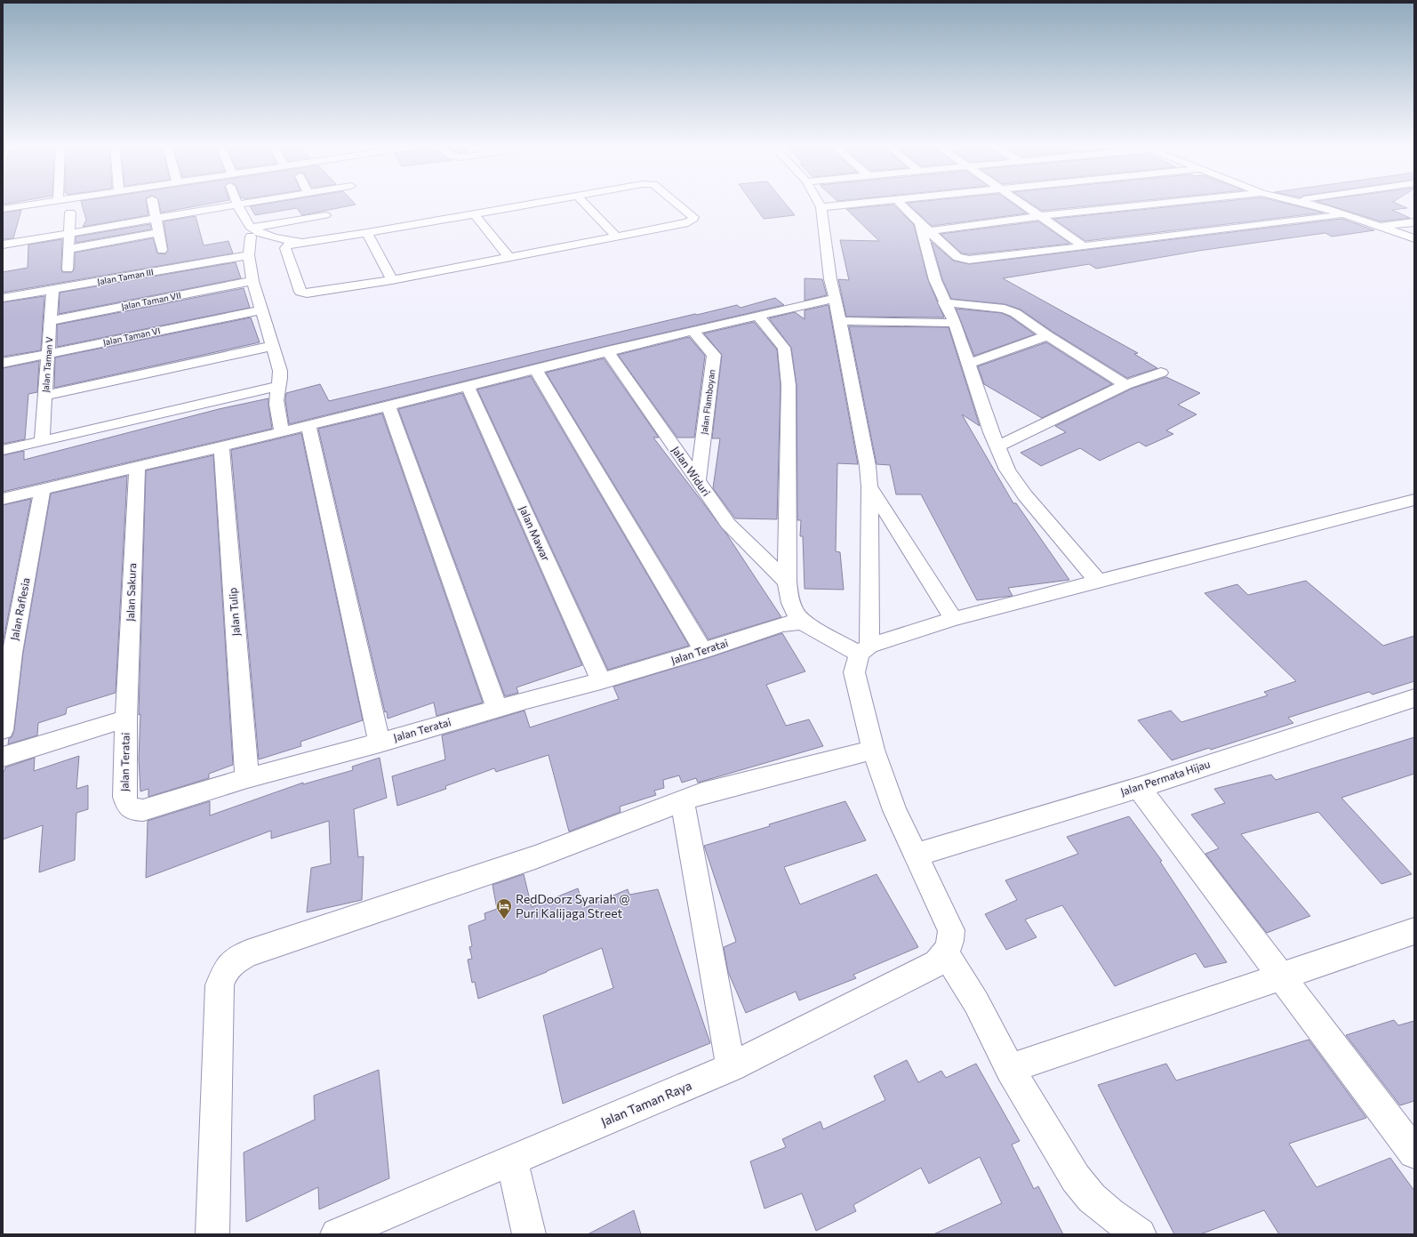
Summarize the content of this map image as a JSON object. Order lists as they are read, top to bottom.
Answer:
{
  "streets": {
    "street": [
      "Jalan Taman III",
      "Jalan Taman VII",
      "Jalan Taman VI",
      "Jalan Taman V",
      "Jalan Flamboyan",
      "Jalan Widuri",
      "Jalan Mawar",
      "Jalan Sakura",
      "Jalan Raflesia",
      "Jalan Tulip",
      "Jalan Teratai",
      "Jalan Permata Hijau",
      "Jalan Taman Raya"
    ]
  },
  "crossings": [
    ["Jalan Taman III", "Jalan Taman V"],
    ["Jalan Taman VII", "Jalan Taman V"],
    ["Jalan Taman VI", "Jalan Taman V"],
    ["Jalan Flamboyan", "Jalan Widuri"],
    ["Jalan Mawar", "Jalan Teratai"],
    ["Jalan Sakura", "Jalan Teratai"],
    ["Jalan Tulip", "Jalan Teratai"]
  ],
  "places": {
    "hotel": ["RedDoorz Syariah @ Puri Kalijaga Street"]
  }
}
